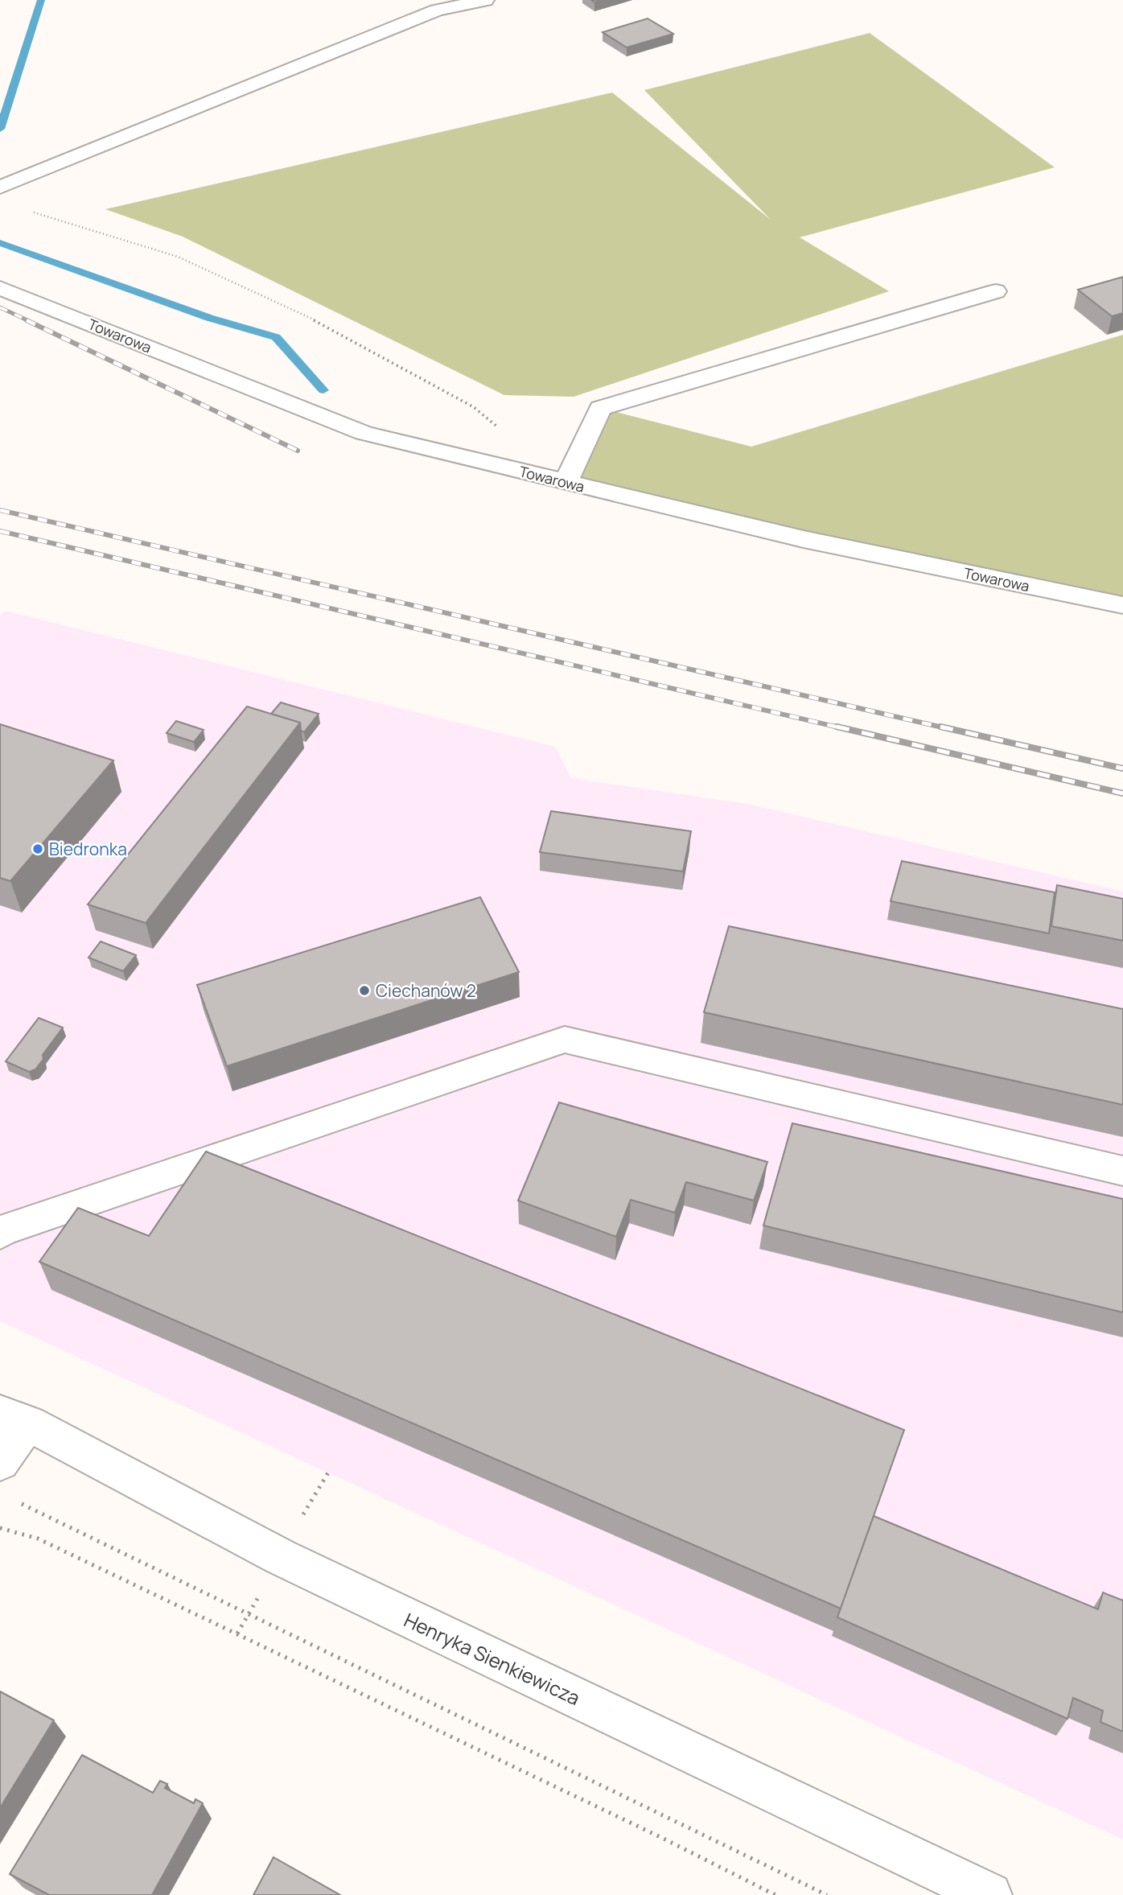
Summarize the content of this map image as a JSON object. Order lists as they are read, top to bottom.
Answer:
{
  "streets": {
    "street": ["Towarowa", "Henryka Sienkiewicza"]
  },
  "places": ["Biedronka", "Ciechanów 2"]
}
